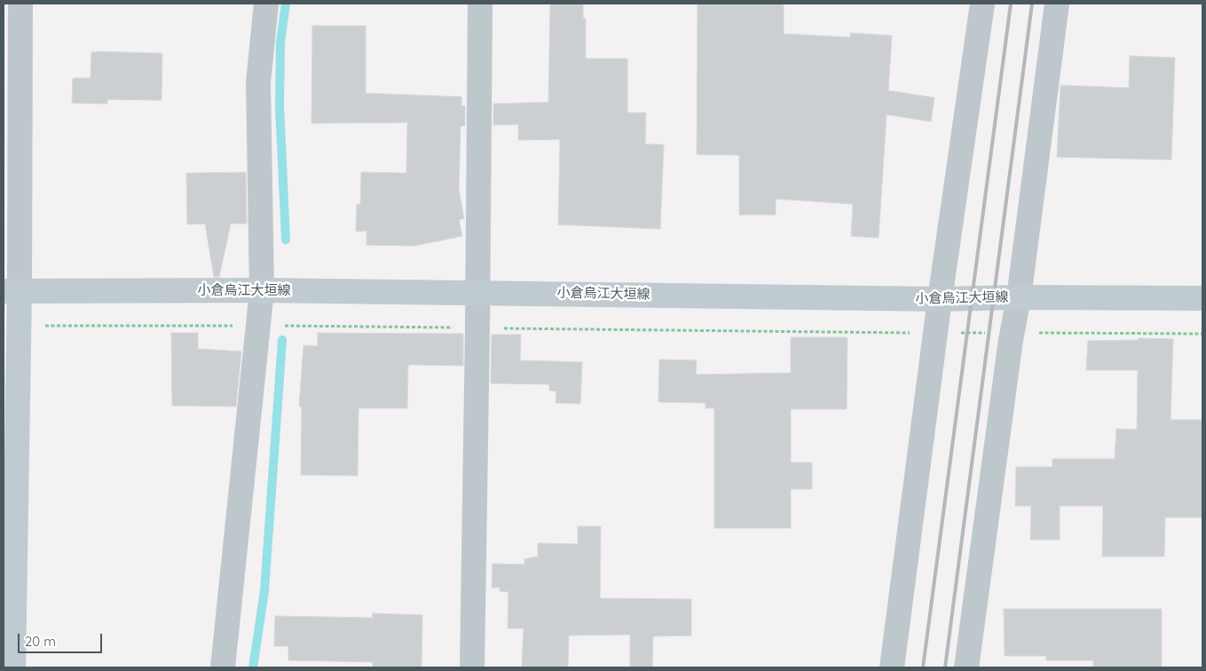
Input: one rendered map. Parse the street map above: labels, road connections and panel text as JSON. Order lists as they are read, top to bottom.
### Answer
{
  "streets": {
    "main road": ["小倉烏江大垣線"]
  },
  "scale_bar": "20 m"
}
